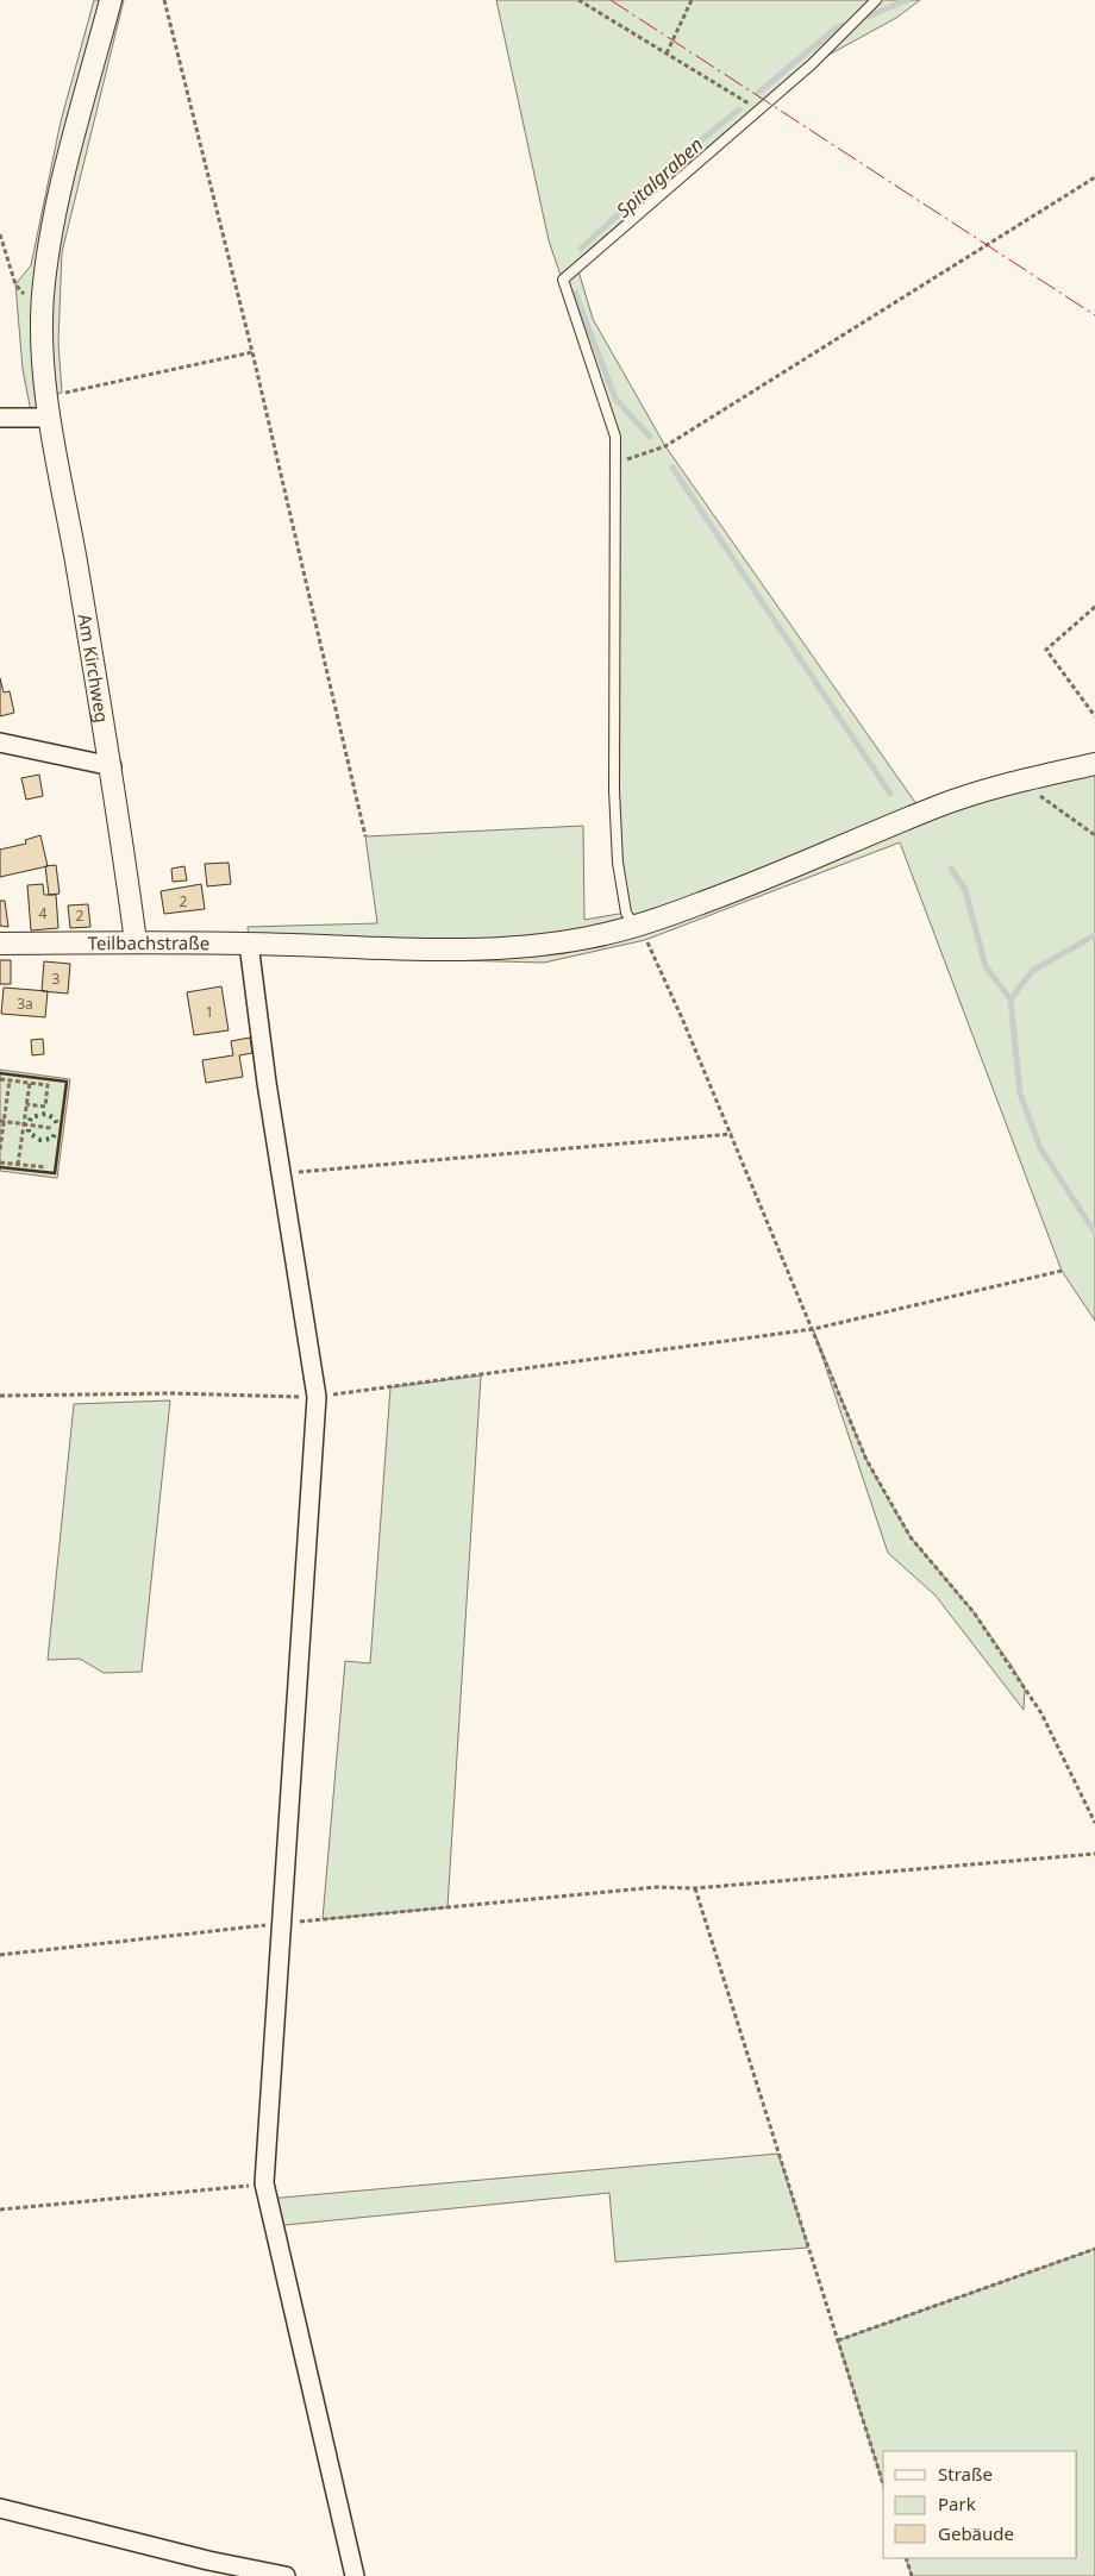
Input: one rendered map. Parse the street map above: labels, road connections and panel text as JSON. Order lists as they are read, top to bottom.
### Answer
{
  "streets": {
    "street": ["Am Kirchweg", "Teilbachstraße"]
  },
  "crossings": [
    ["Am Kirchweg", "Teilbachstraße"]
  ],
  "water": ["Spitalgraben"],
  "house_numbers": [
    "2",
    "4",
    "2",
    "3",
    "3a",
    "1"
  ],
  "legend": ["Straße", "Park", "Gebäude"]
}
